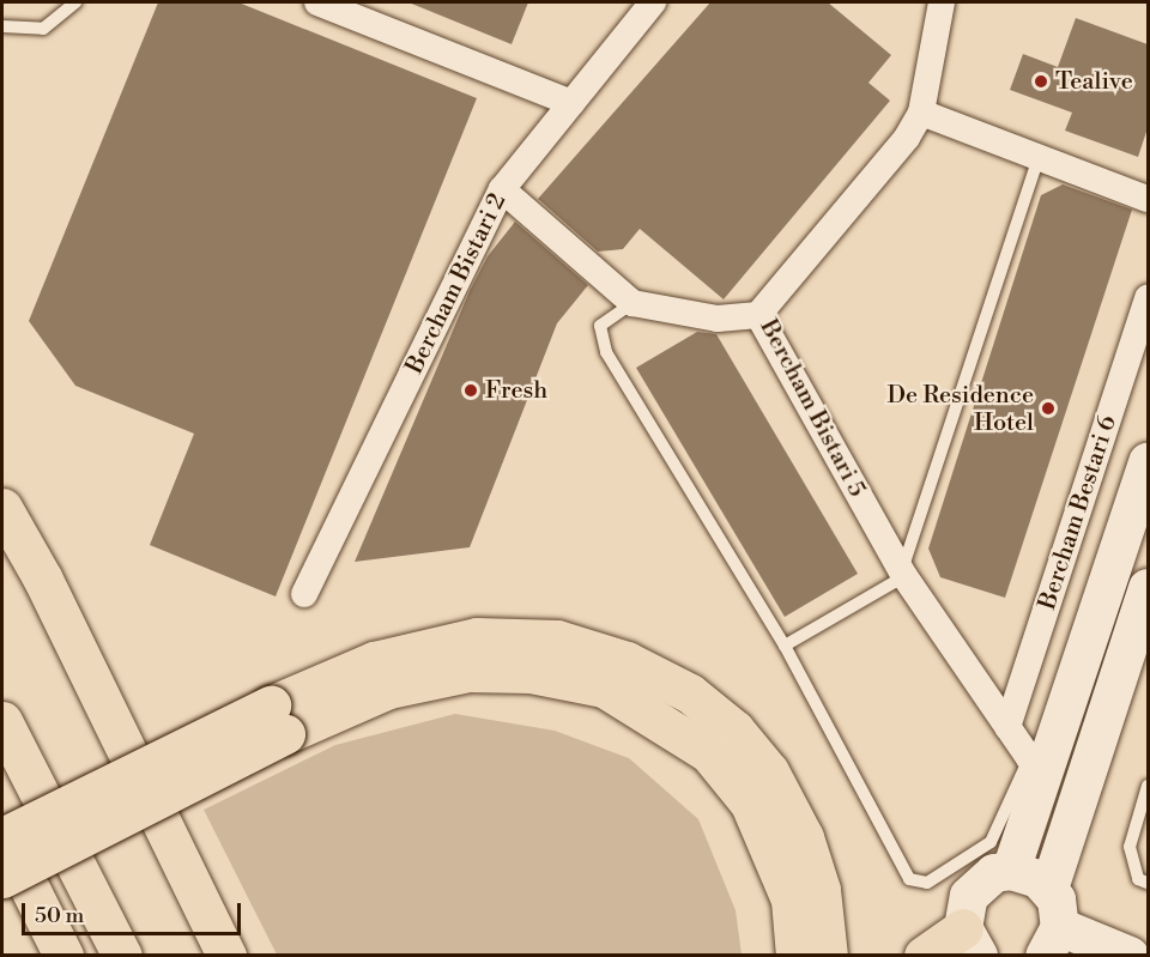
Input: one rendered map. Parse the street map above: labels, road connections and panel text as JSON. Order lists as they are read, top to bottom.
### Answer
{
  "streets": {
    "street": ["Bercham Bistari 2", "Bercham Bistari 5", "Bercham Bestari 6"]
  },
  "crossings": [
    ["Bercham Bistari 5", "Bercham Bestari 6"]
  ],
  "places": ["Tealive", "Fresh", "De Residence Hotel"],
  "scale_bar": "50 m"
}
